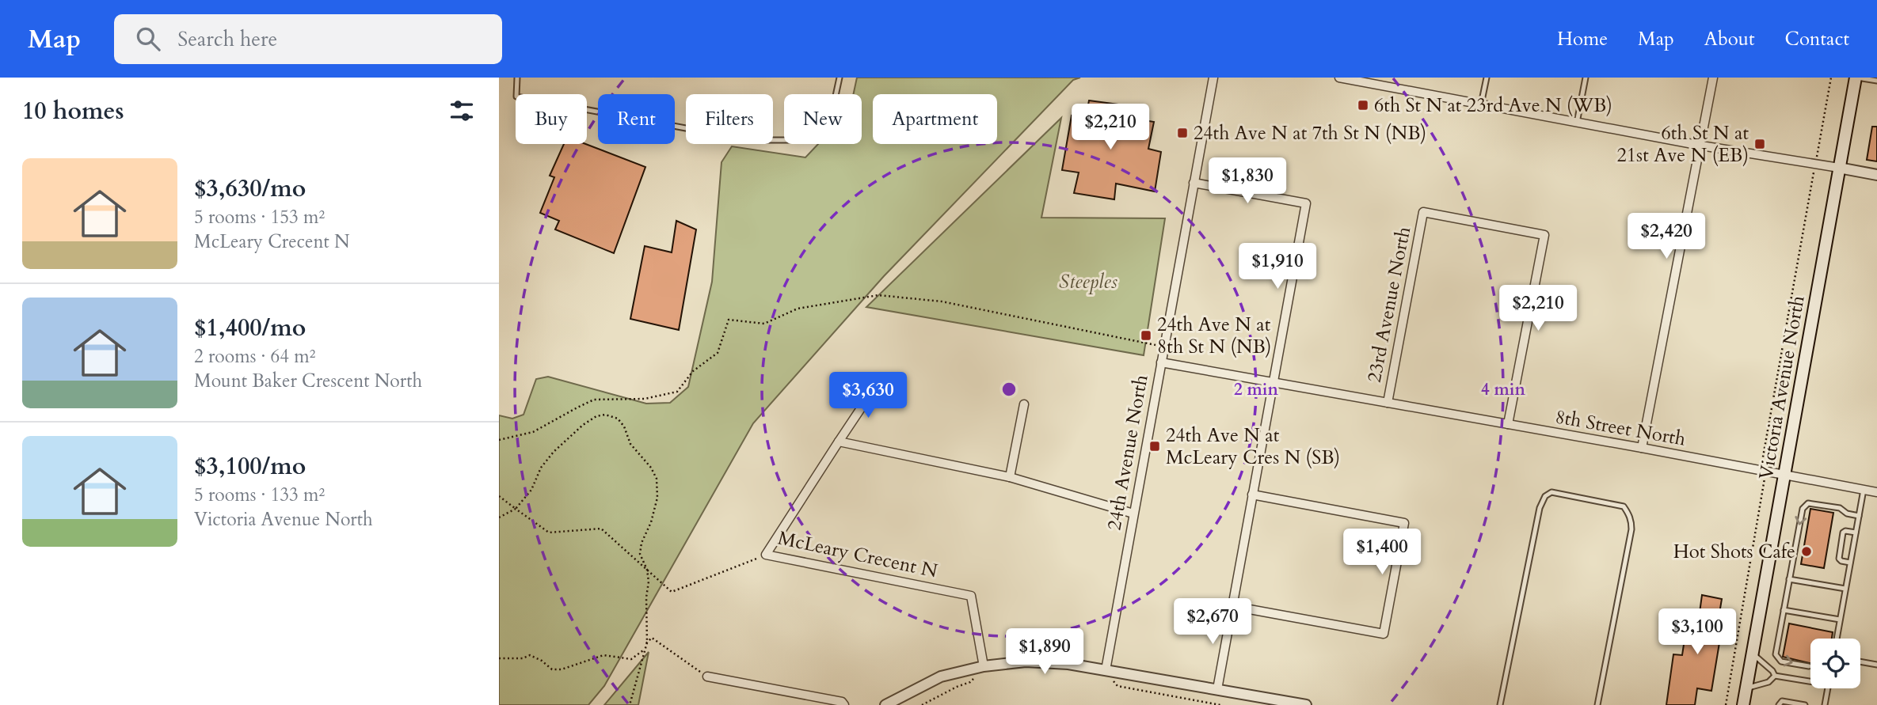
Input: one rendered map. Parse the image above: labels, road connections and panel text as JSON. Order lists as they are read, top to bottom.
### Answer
{
  "streets": {
    "main road": ["Victoria Avenue North"],
    "street": [
      "23rd Avenue North",
      "8th Street North",
      "24th Avenue North",
      "McLeary Crecent N"
    ]
  },
  "crossings": [
    ["23rd Avenue North", "8th Street North"],
    ["Victoria Avenue North", "8th Street North"],
    ["8th Street North", "24th Avenue North"]
  ],
  "parks": ["Steeples"],
  "places": {
    "transit": [
      "6th St N at 23rd Ave N (WB)",
      "24th Ave N at 7th St N (NB)",
      "6th St N at 21st Ave N (EB)",
      "24th Ave N at 8th St N (NB)",
      "24th Ave N at McLeary Cres N (SB)"
    ],
    "other": ["Hot Shots Cafe"]
  },
  "page": {
    "header": "Map",
    "search": "Search here",
    "nav": [
      "Home",
      "Map",
      "About",
      "Contact"
    ],
    "heading": "10 homes",
    "chip": [
      "Buy",
      "Rent",
      "Filters",
      "New",
      "Apartment"
    ],
    "price": [
      "$2,210",
      "$1,830",
      "$2,420",
      "$1,910",
      "$2,210",
      "$3,630",
      "$1,400",
      "$2,670",
      "$3,100",
      "$1,890"
    ],
    "list": [
      {
        "name": "$3,630/mo",
        "note": "5 rooms · 153 m² · McLeary Crecent N"
      },
      {
        "name": "$1,400/mo",
        "note": "2 rooms · 64 m² · Mount Baker Crescent North"
      },
      {
        "name": "$3,100/mo",
        "note": "5 rooms · 133 m² · Victoria Avenue North"
      }
    ]
  },
  "rings": ["2 min", "4 min"]
}
